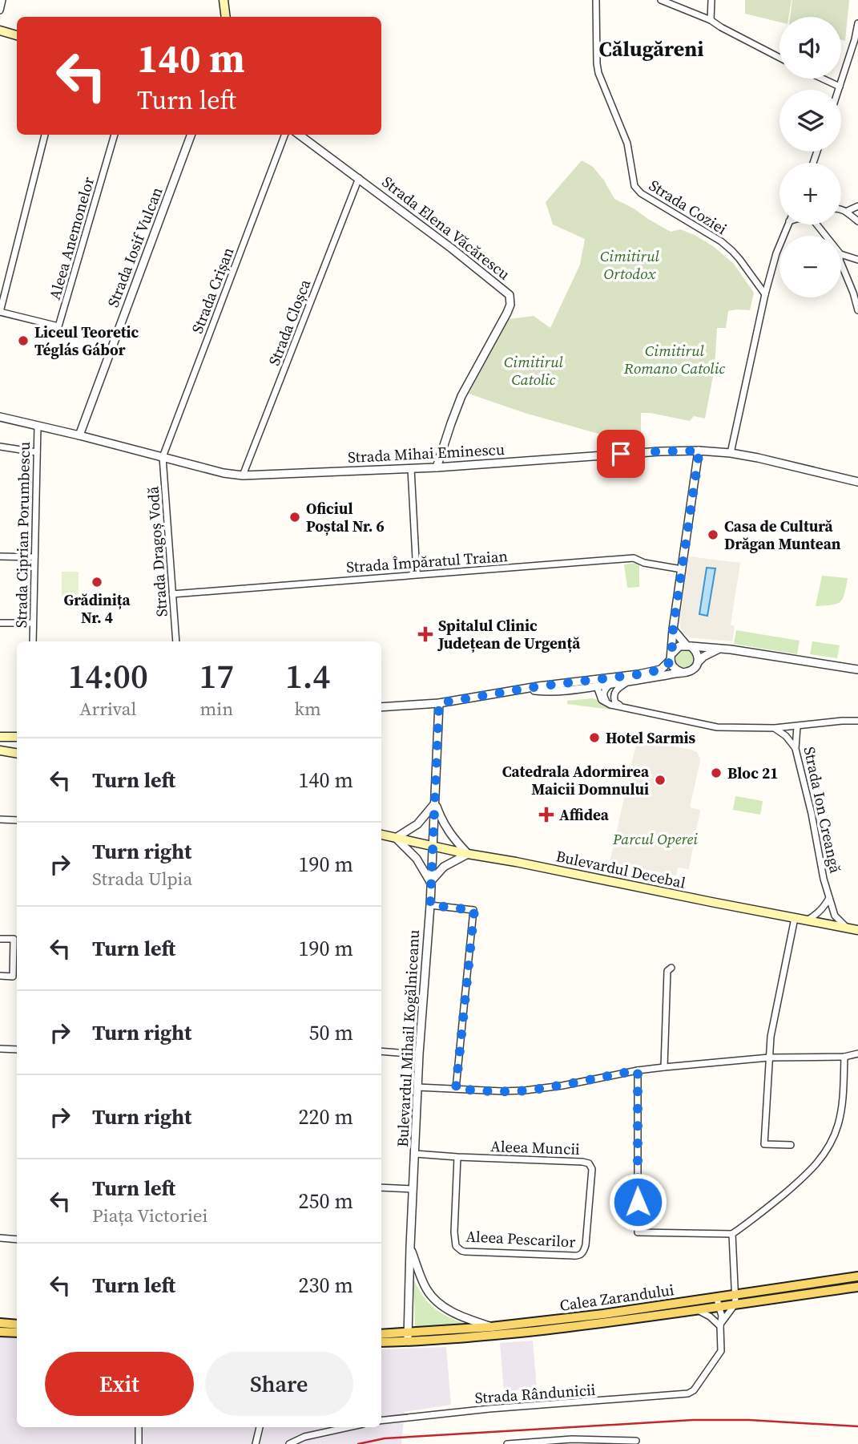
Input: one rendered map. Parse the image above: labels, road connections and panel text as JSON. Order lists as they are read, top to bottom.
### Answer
{
  "streets": {
    "main road": ["Bulevardul Decebal", "Calea Zarandului"],
    "street": [
      "Strada Coziei",
      "Strada Elena Văcărescu",
      "Aleea Anemonelor",
      "Strada Iosif Vulcan",
      "Strada Crișan",
      "Strada Cloșca",
      "Strada Mihai Eminescu",
      "Strada Ciprian Porumbescu",
      "Strada Dragoș Vodă",
      "Strada Împăratul Traian",
      "Strada Ion Creangă",
      "Bulevardul Mihail Kogălniceanu",
      "Aleea Muncii",
      "Aleea Pescarilor",
      "Strada Rândunicii"
    ]
  },
  "crossings": [
    ["Strada Elena Văcărescu", "Strada Cloșca"],
    ["Strada Elena Văcărescu", "Strada Mihai Eminescu"],
    ["Strada Iosif Vulcan", "Strada Mihai Eminescu"],
    ["Strada Crișan", "Strada Mihai Eminescu"],
    ["Strada Crișan", "Strada Dragoș Vodă"],
    ["Strada Cloșca", "Strada Mihai Eminescu"],
    ["Strada Mihai Eminescu", "Strada Ciprian Porumbescu"],
    ["Strada Mihai Eminescu", "Strada Dragoș Vodă"],
    ["Strada Dragoș Vodă", "Strada Împăratul Traian"],
    ["Strada Ion Creangă", "Bulevardul Decebal"],
    ["Bulevardul Decebal", "Bulevardul Mihail Kogălniceanu"],
    ["Bulevardul Mihail Kogălniceanu", "Aleea Muncii"],
    ["Bulevardul Mihail Kogălniceanu", "Calea Zarandului"],
    ["Aleea Muncii", "Aleea Pescarilor"]
  ],
  "districts": ["Călugăreni"],
  "parks": [
    "Cimitirul Ortodox",
    "Cimitirul Romano Catolic",
    "Cimitirul Catolic",
    "Parcul Operei"
  ],
  "places": {
    "other": [
      "Liceul Teoretic Téglás Gábor",
      "Oficiul Poștal Nr. 6",
      "Casa de Cultură Drăgan Muntean",
      "Grădinița Nr. 4",
      "Hotel Sarmis",
      "Bloc 21",
      "Catedrala Adormirea Maicii Domnului"
    ],
    "health": ["Spitalul Clinic Județean de Urgență", "Affidea"]
  },
  "page": {
    "map_buttons": ["+", "−"],
    "turn": ["140 m", "Turn left"],
    "eta": [
      "14:00",
      "Arrival",
      "17",
      "min",
      "1.4",
      "km"
    ],
    "list": [
      {
        "name": "Turn left",
        "value": "140 m"
      },
      {
        "name": "Turn right",
        "note": "Strada Ulpia",
        "value": "190 m"
      },
      {
        "name": "Turn left",
        "value": "190 m"
      },
      {
        "name": "Turn right",
        "value": "50 m"
      },
      {
        "name": "Turn right",
        "value": "220 m"
      },
      {
        "name": "Turn left",
        "note": "Piața Victoriei",
        "value": "250 m"
      },
      {
        "name": "Turn left",
        "value": "230 m"
      }
    ],
    "buttons": ["Exit", "Share"]
  }
}
